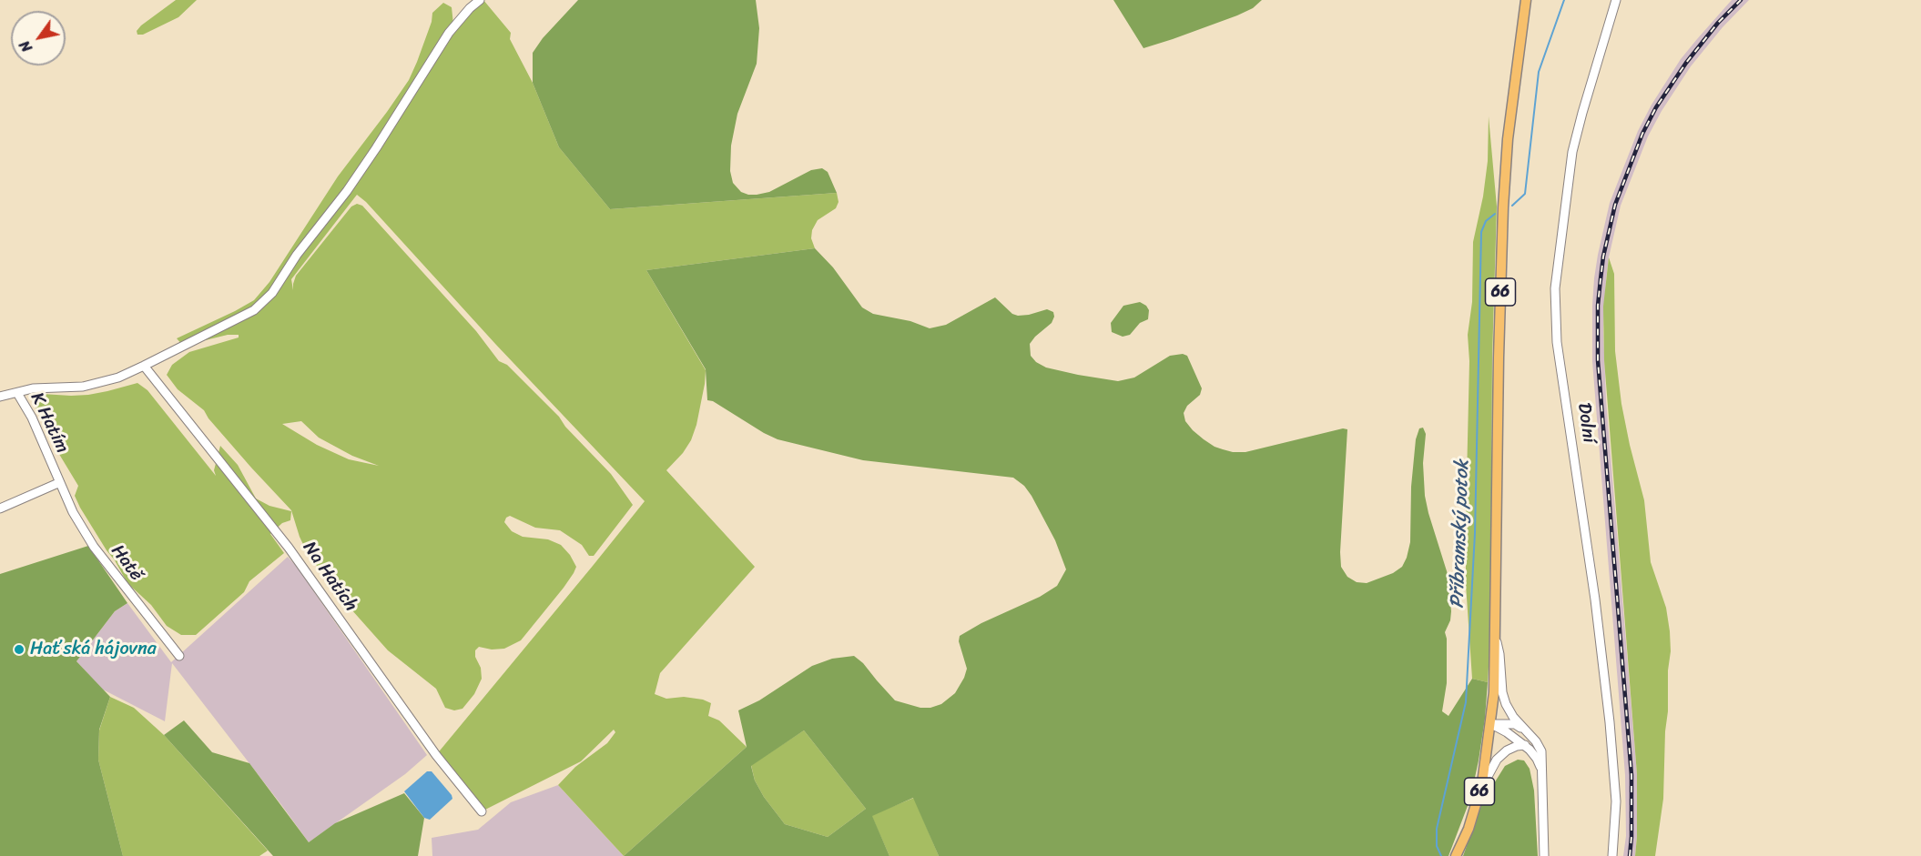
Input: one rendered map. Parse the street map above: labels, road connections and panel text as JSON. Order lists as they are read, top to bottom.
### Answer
{
  "streets": {
    "main road": ["66"],
    "street": [
      "K Hatím",
      "Dolní",
      "Hatě",
      "Na Hatích"
    ]
  },
  "crossings": [
    ["K Hatím", "Hatě"]
  ],
  "water": ["Příbramský potok"],
  "places": ["Haťská hájovna"],
  "north": "bottom left"
}
